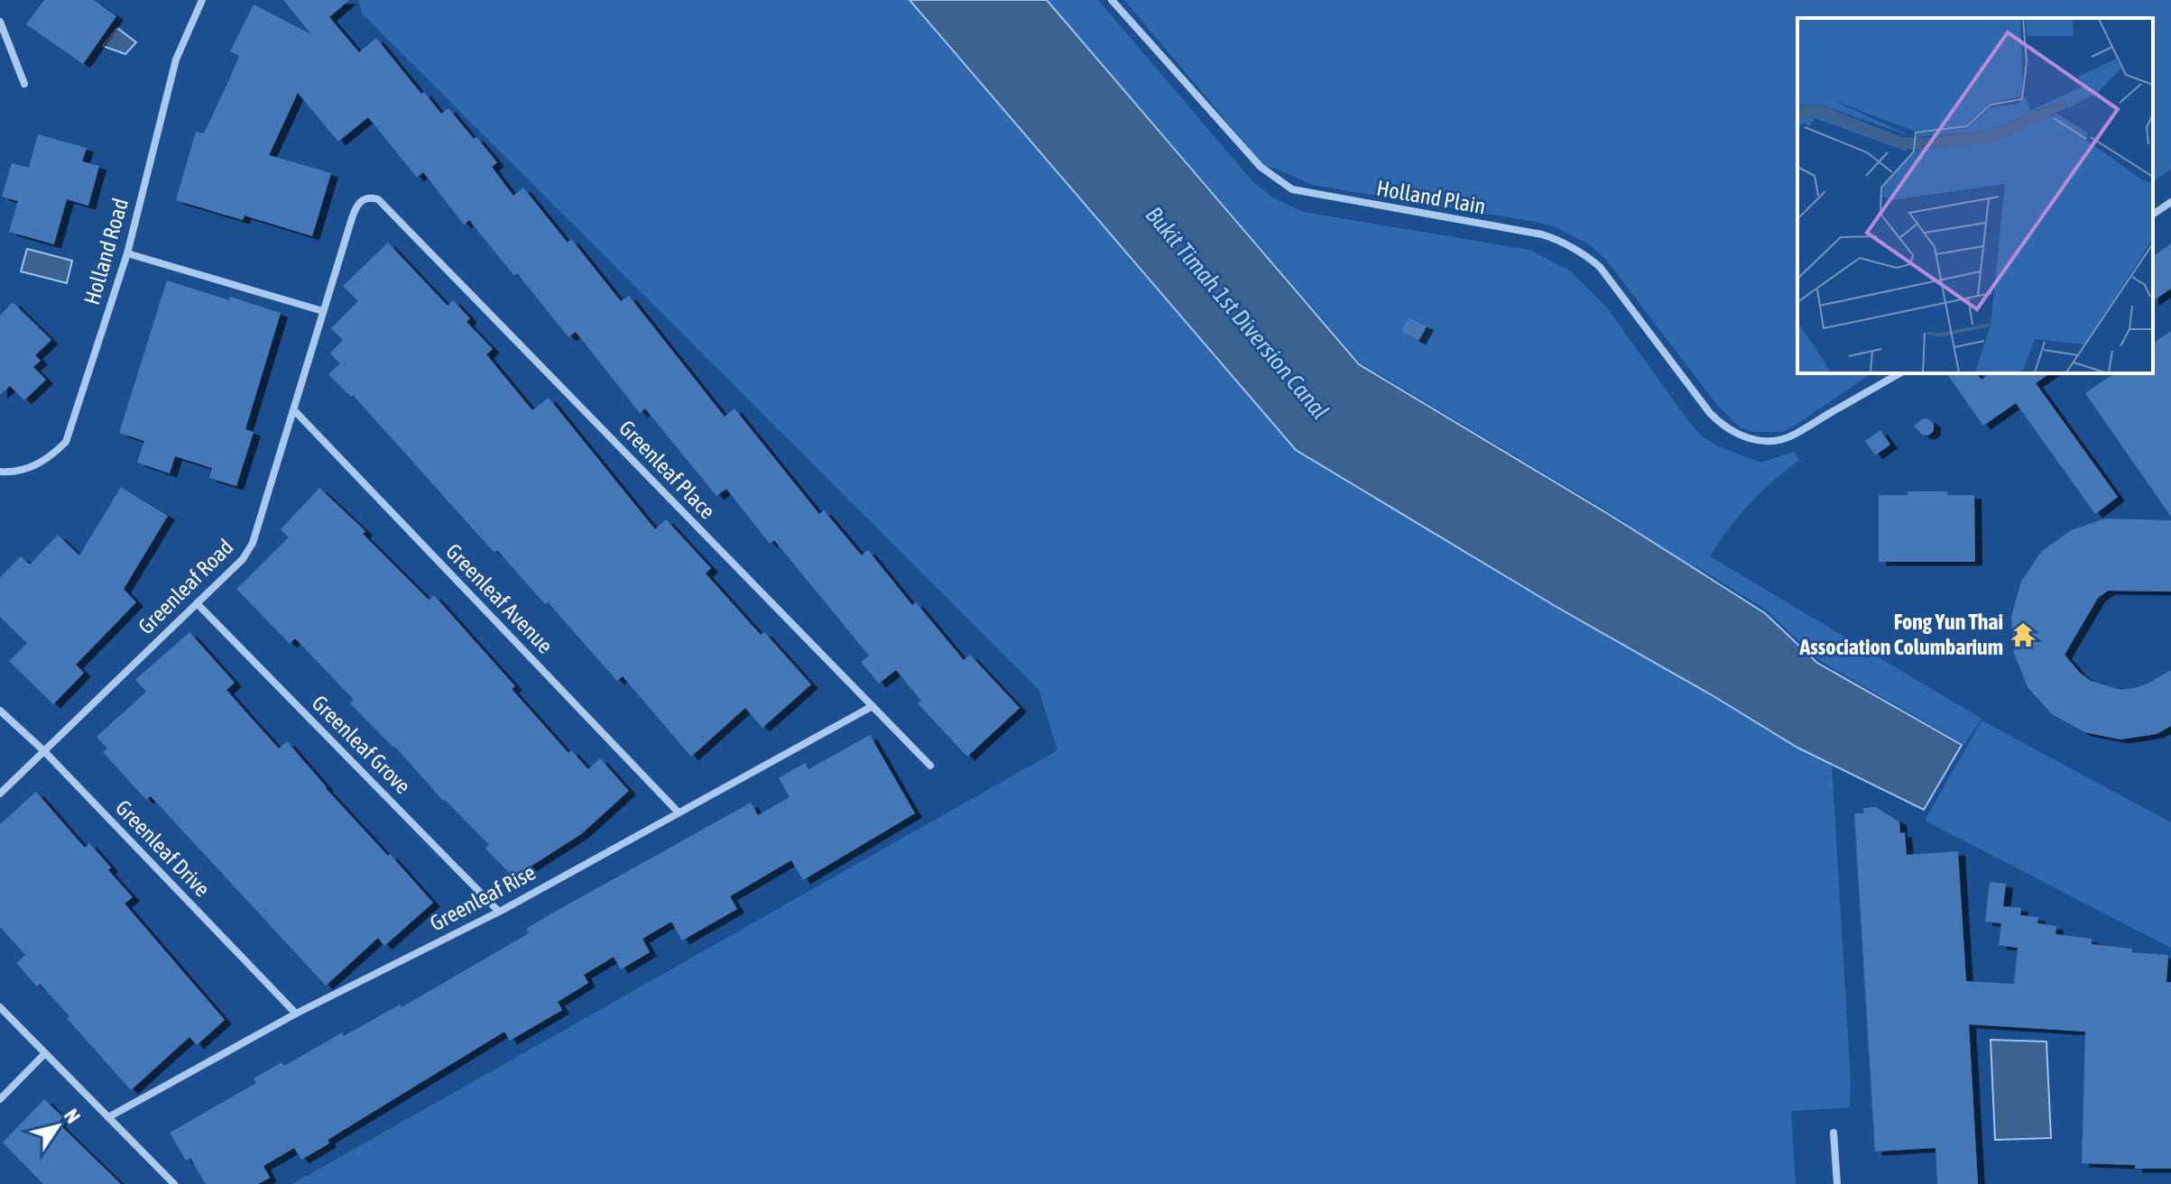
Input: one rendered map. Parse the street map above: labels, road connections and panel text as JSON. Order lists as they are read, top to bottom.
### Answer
{
  "streets": {
    "street": [
      "Holland Plain",
      "Holland Road",
      "Greenleaf Place",
      "Greenleaf Road",
      "Greenleaf Avenue",
      "Greenleaf Grove",
      "Greenleaf Drive",
      "Greenleaf Rise"
    ]
  },
  "crossings": [
    ["Greenleaf Place", "Greenleaf Road"],
    ["Greenleaf Place", "Greenleaf Rise"],
    ["Greenleaf Road", "Greenleaf Avenue"],
    ["Greenleaf Road", "Greenleaf Grove"],
    ["Greenleaf Road", "Greenleaf Drive"],
    ["Greenleaf Avenue", "Greenleaf Rise"],
    ["Greenleaf Grove", "Greenleaf Rise"],
    ["Greenleaf Drive", "Greenleaf Rise"]
  ],
  "water": ["Bukit Timah 1st Diversion Canal"],
  "places": {
    "temple": ["Fong Yun Thai Association Columbarium"]
  },
  "north": "top right"
}
